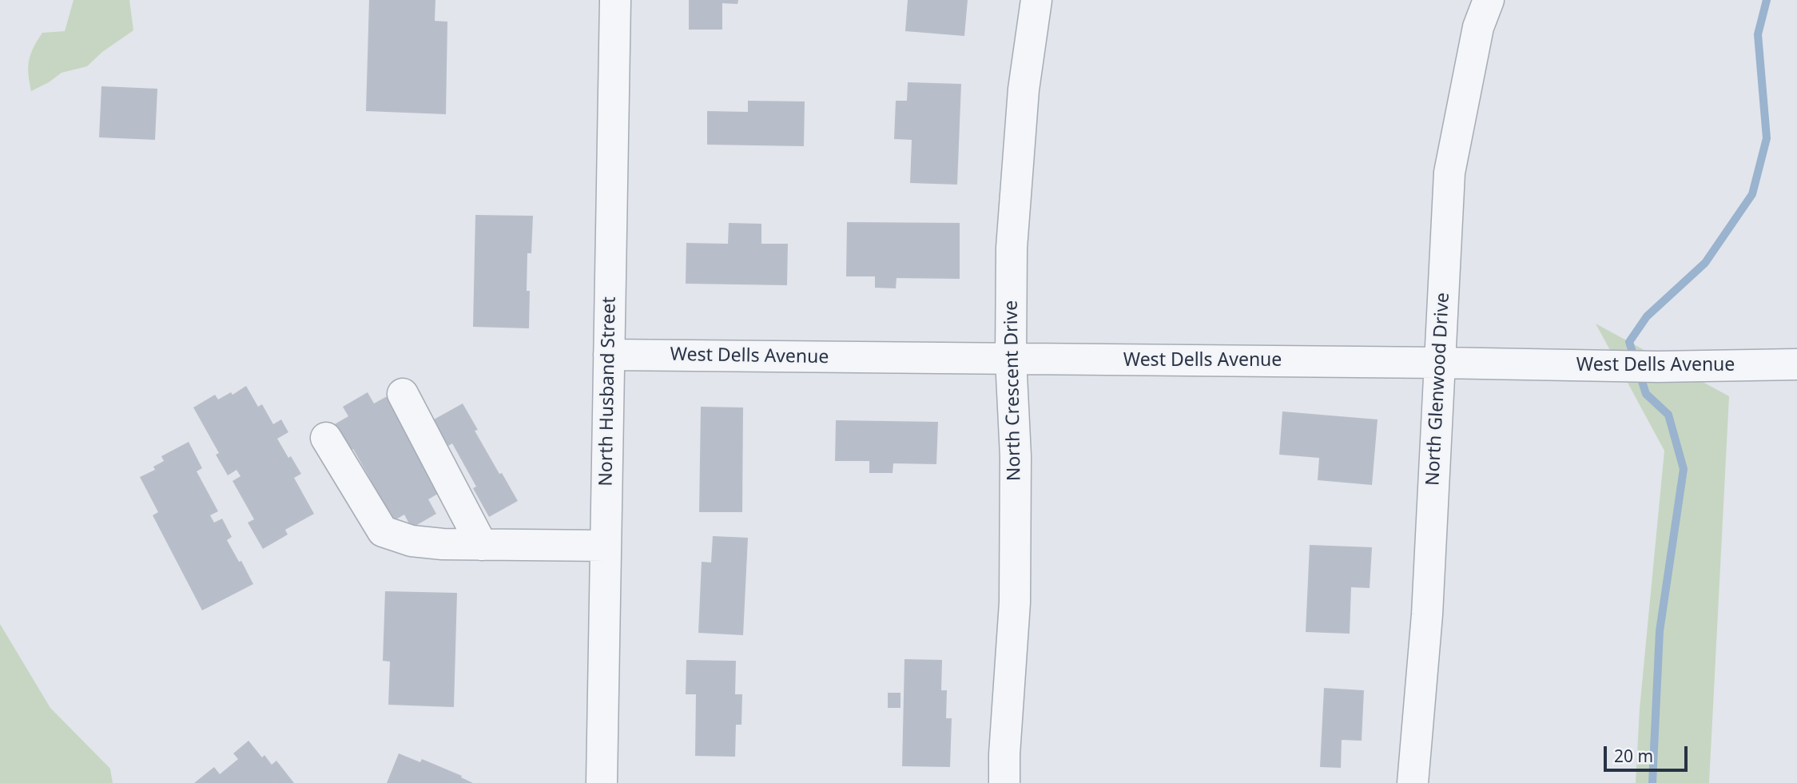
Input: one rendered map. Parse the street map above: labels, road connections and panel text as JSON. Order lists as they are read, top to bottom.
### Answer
{
  "streets": {
    "street": [
      "West Dells Avenue",
      "North Glenwood Drive",
      "North Crescent Drive",
      "North Husband Street"
    ]
  },
  "crossings": [
    ["West Dells Avenue", "North Glenwood Drive"],
    ["West Dells Avenue", "North Crescent Drive"],
    ["West Dells Avenue", "North Husband Street"]
  ],
  "scale_bar": "20 m"
}
